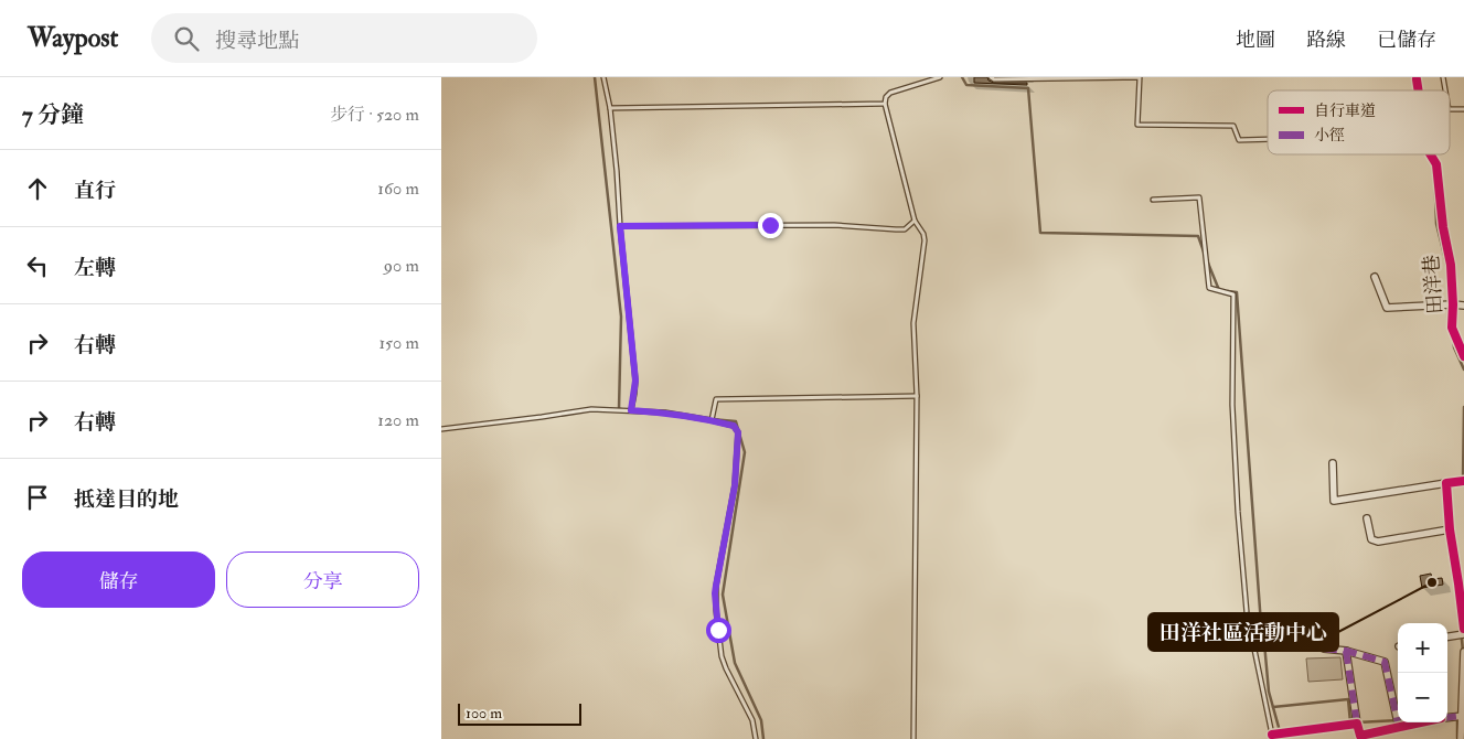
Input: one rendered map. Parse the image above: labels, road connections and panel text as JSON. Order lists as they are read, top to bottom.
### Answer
{
  "streets": {
    "street": ["田洋巷"]
  },
  "places": ["田洋社區活動中心"],
  "legend": ["自行車道", "小徑"],
  "scale_bar": "100 m",
  "page": {
    "header": "Waypost",
    "search": "搜尋地點",
    "nav": ["地圖", "路線", "已儲存"],
    "heading": ["7 分鐘", "步行 · 520 m"],
    "list": [
      ["直行", "160 m"],
      ["左轉", "90 m"],
      ["右轉", "150 m"],
      ["右轉", "120 m"],
      "抵達目的地"
    ],
    "buttons": ["儲存", "分享"],
    "map_buttons": ["+", "−"],
    "scale": "100 m"
  }
}
